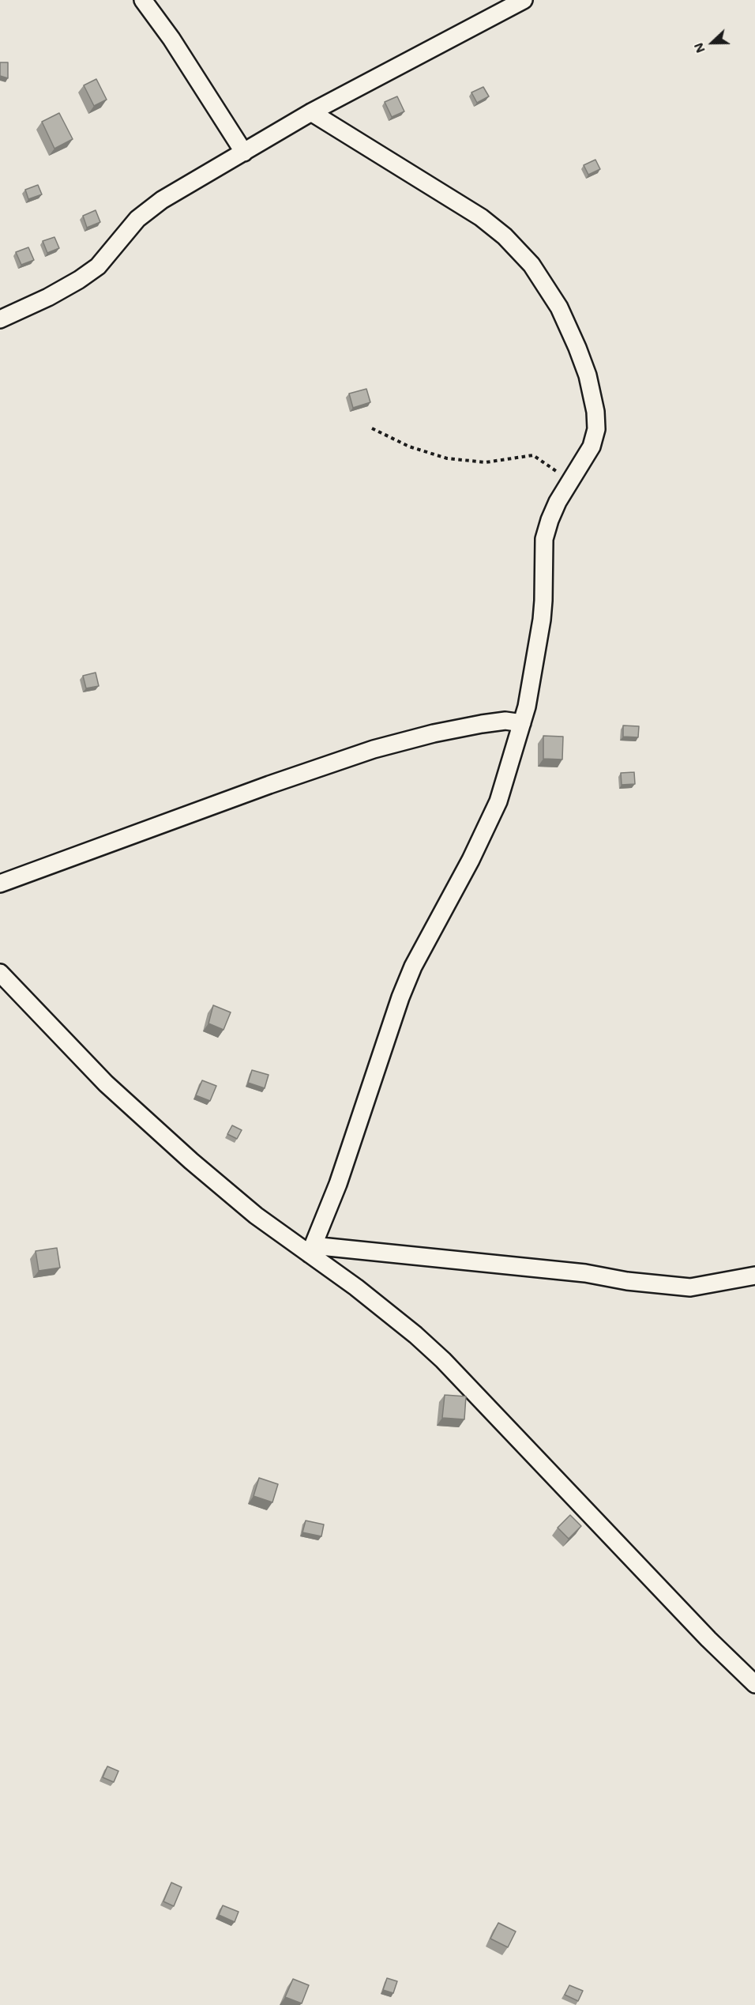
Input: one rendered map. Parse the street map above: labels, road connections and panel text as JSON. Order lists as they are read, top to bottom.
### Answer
{
  "north": "left"
}
